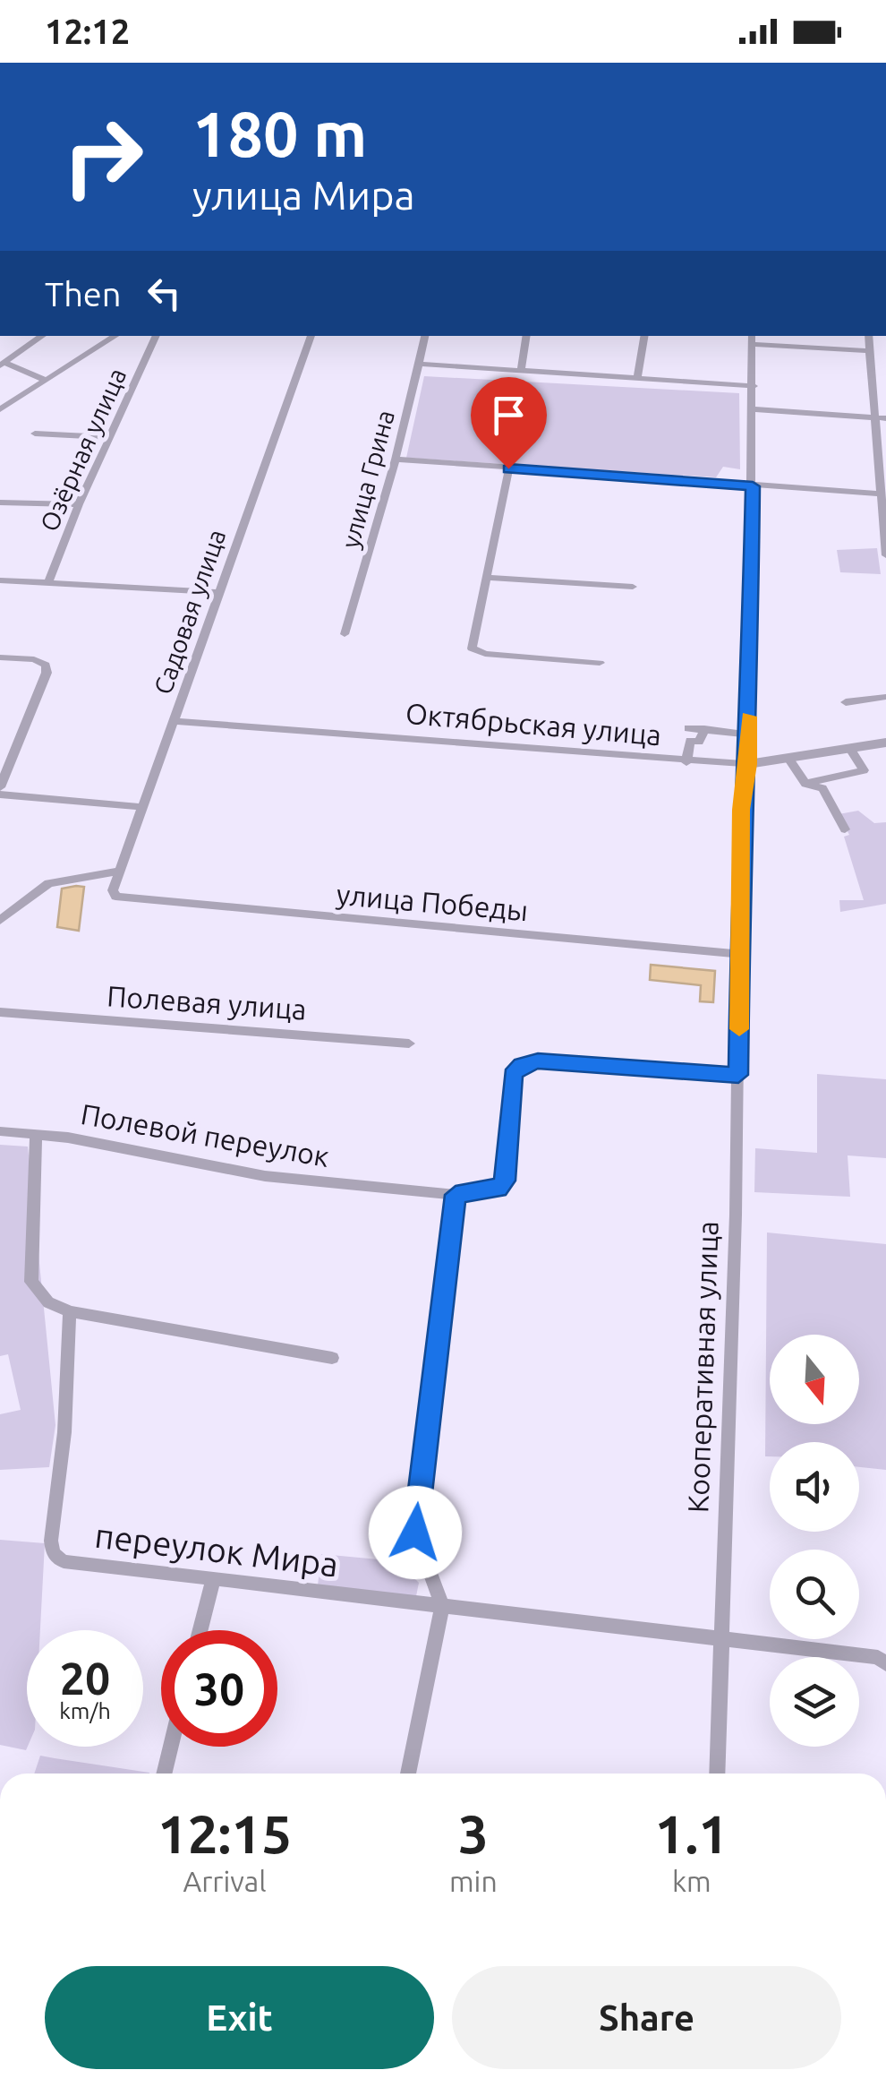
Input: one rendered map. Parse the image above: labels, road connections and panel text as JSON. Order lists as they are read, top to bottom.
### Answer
{
  "streets": {
    "street": [
      "Озёрная улица",
      "улица Грина",
      "Садовая улица",
      "Октябрьская улица",
      "улица Победы",
      "Полевая улица",
      "Полевой переулок",
      "Кооперативная улица",
      "переулок Мира"
    ]
  },
  "crossings": [
    ["Садовая улица", "Октябрьская улица"],
    ["Садовая улица", "улица Победы"],
    ["Октябрьская улица", "Кооперативная улица"],
    ["улица Победы", "Кооперативная улица"],
    ["Полевой переулок", "Кооперативная улица"],
    ["Кооперативная улица", "переулок Мира"]
  ],
  "north": "bottom",
  "page": {
    "status": "12:12",
    "turn": ["180 m", "улица Мира"],
    "then": "Then",
    "speed": "20 km/h",
    "limit": "30",
    "eta": [
      "12:15",
      "Arrival",
      "3",
      "min",
      "1.1",
      "km"
    ],
    "buttons": ["Exit", "Share"]
  }
}
